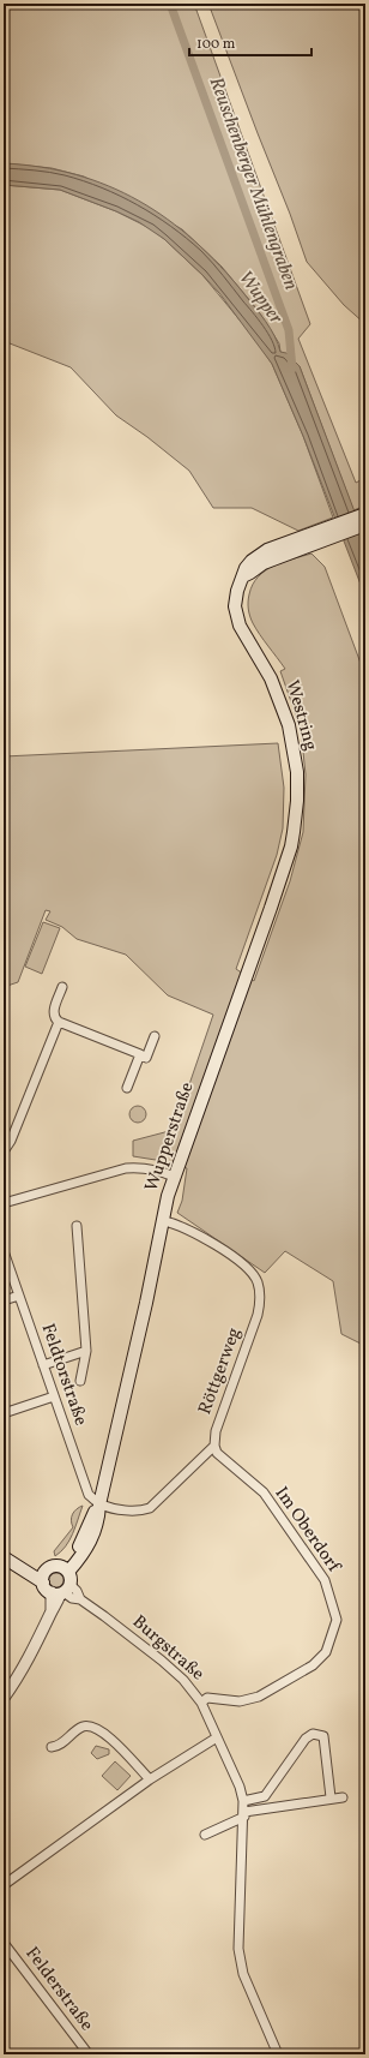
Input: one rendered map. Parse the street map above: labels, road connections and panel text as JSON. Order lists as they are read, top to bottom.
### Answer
{
  "streets": {
    "main road": ["Westring", "Wupperstraße"],
    "street": [
      "Röttgerweg",
      "Feldtorstraße",
      "Im Oberdorf",
      "Burgstraße",
      "Felderstraße"
    ]
  },
  "crossings": [
    ["Westring", "Wupperstraße"],
    ["Wupperstraße", "Röttgerweg"],
    ["Wupperstraße", "Feldtorstraße"],
    ["Röttgerweg", "Im Oberdorf"],
    ["Im Oberdorf", "Burgstraße"]
  ],
  "water": ["Reuschenberger Mühlengraben", "Wupper"],
  "scale_bar": "100 m"
}
